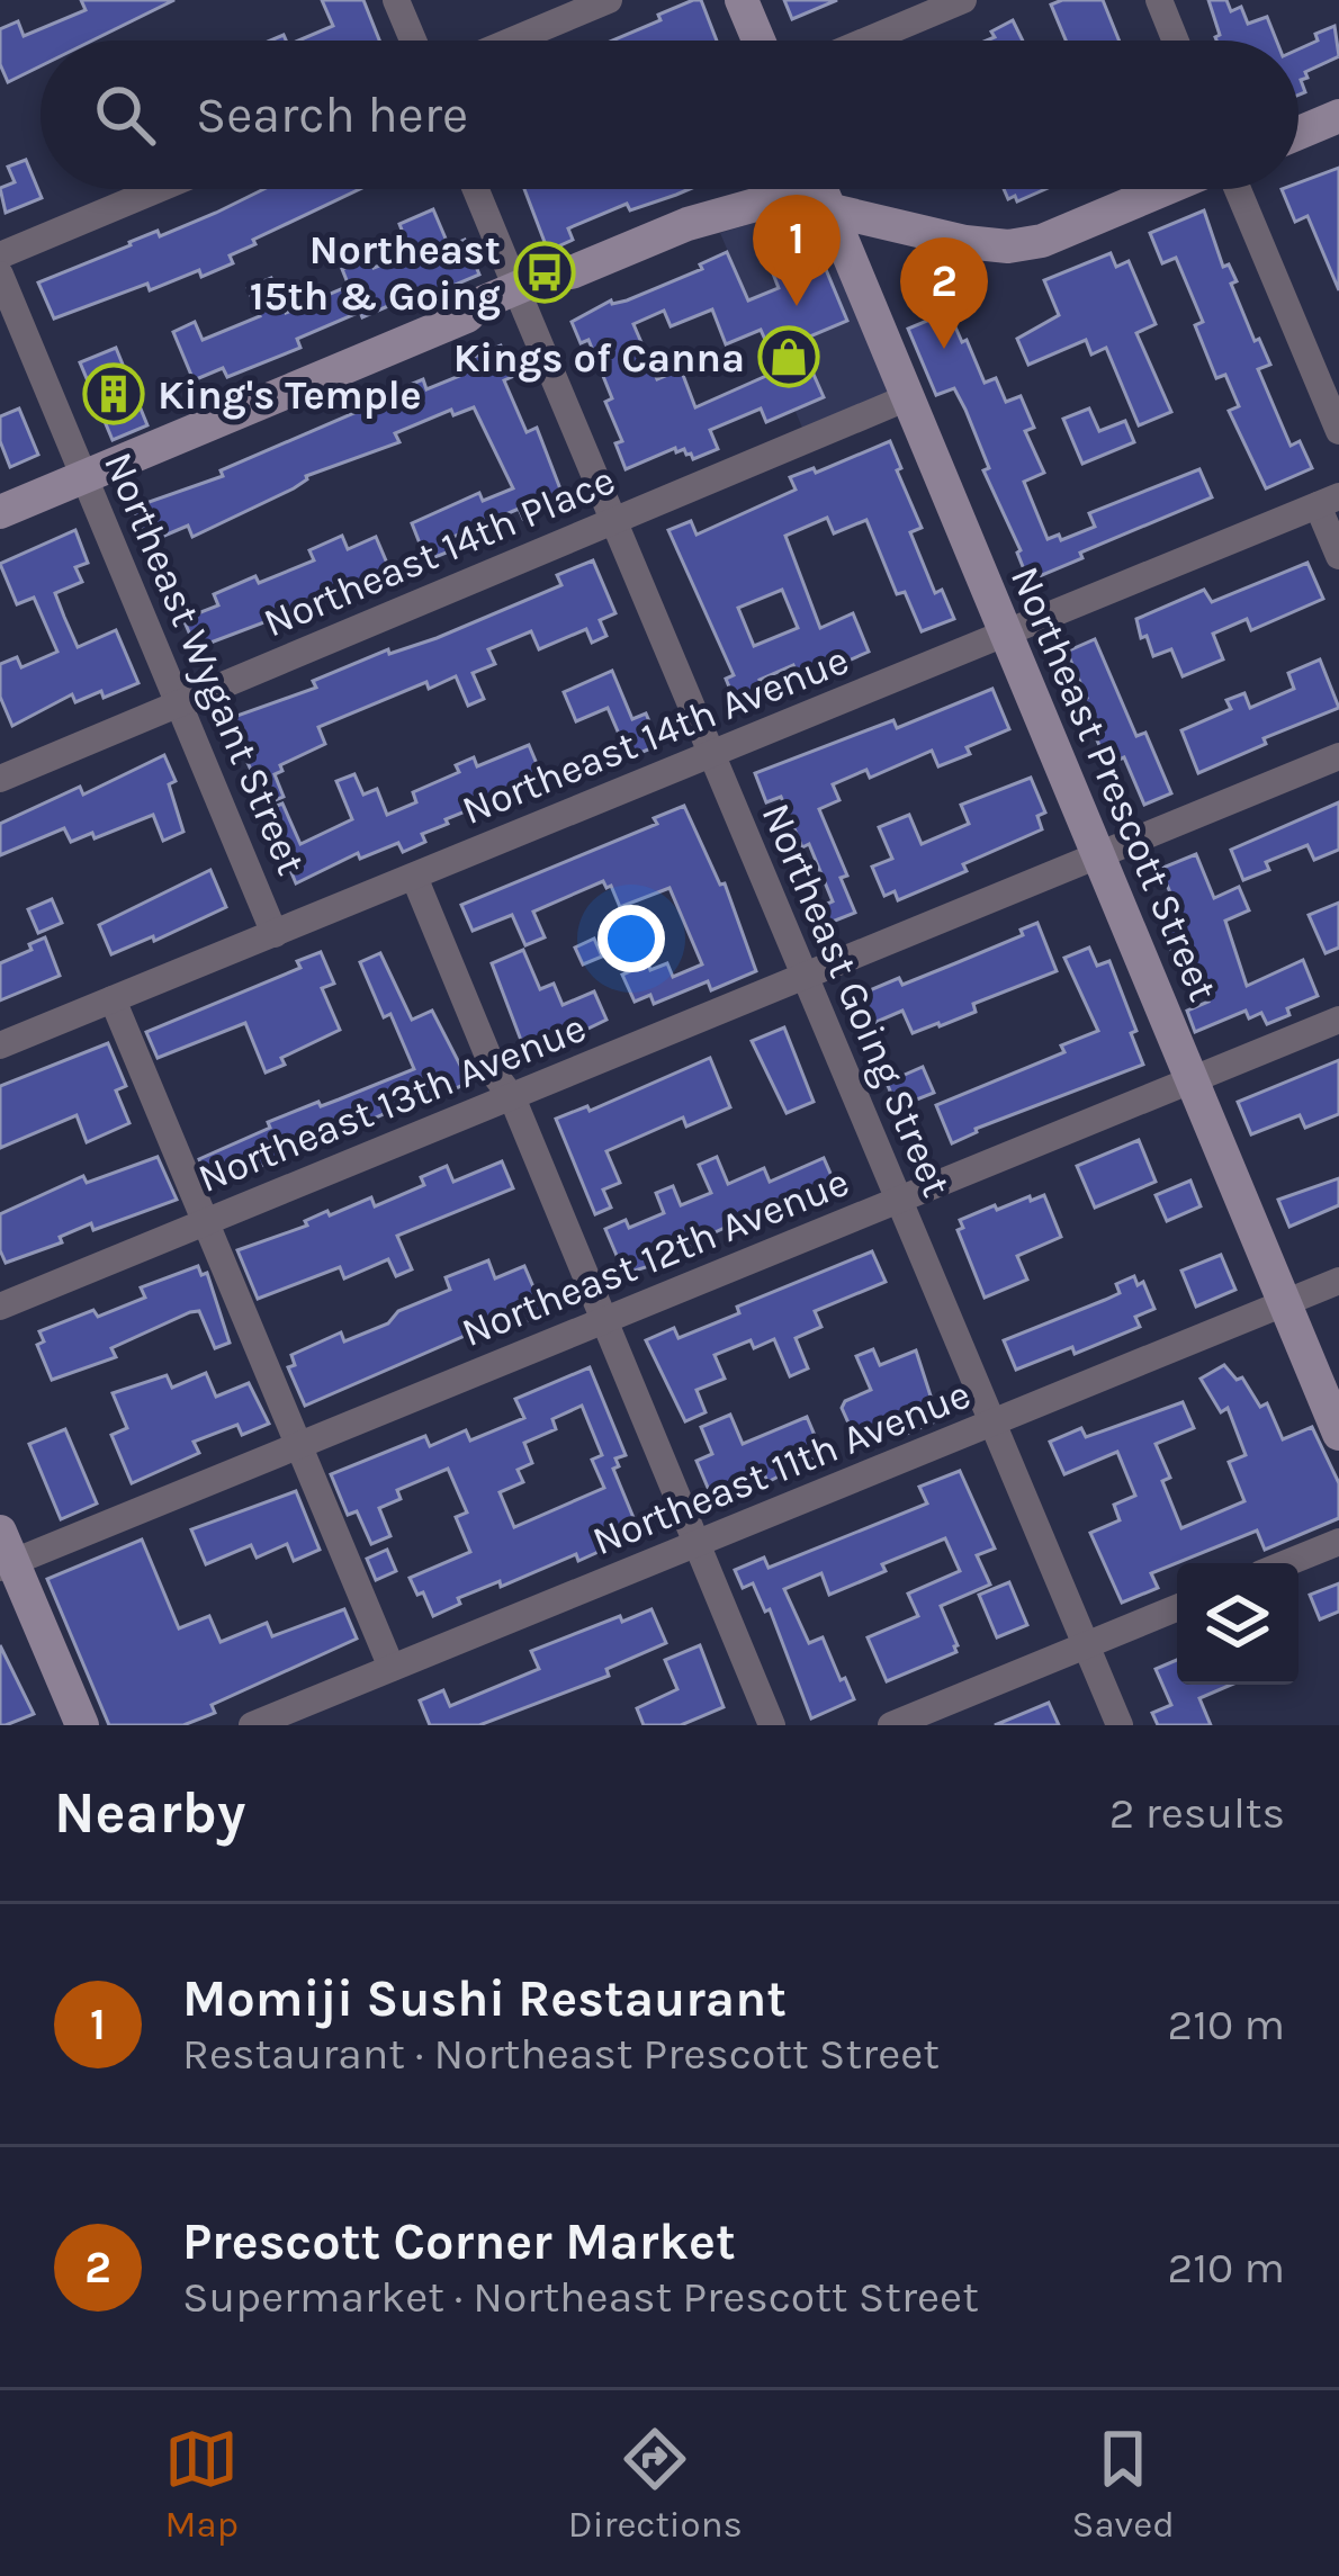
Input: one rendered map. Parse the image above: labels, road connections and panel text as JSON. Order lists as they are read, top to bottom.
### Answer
{
  "streets": {
    "street": [
      "Northeast 14th Place",
      "Northeast Wygant Street",
      "Northeast 14th Avenue",
      "Northeast Prescott Street",
      "Northeast Going Street",
      "Northeast 13th Avenue",
      "Northeast 12th Avenue",
      "Northeast 11th Avenue"
    ]
  },
  "crossings": [
    ["Northeast 14th Place", "Northeast Wygant Street"],
    ["Northeast 14th Place", "Northeast Prescott Street"],
    ["Northeast 14th Place", "Northeast Going Street"],
    ["Northeast Wygant Street", "Northeast 14th Avenue"],
    ["Northeast 14th Avenue", "Northeast Prescott Street"],
    ["Northeast 14th Avenue", "Northeast Going Street"],
    ["Northeast Prescott Street", "Northeast 13th Avenue"],
    ["Northeast Prescott Street", "Northeast 12th Avenue"],
    ["Northeast Prescott Street", "Northeast 11th Avenue"],
    ["Northeast Going Street", "Northeast 13th Avenue"],
    ["Northeast Going Street", "Northeast 12th Avenue"],
    ["Northeast Going Street", "Northeast 11th Avenue"]
  ],
  "places": {
    "bus stop": ["Northeast 15th & Going"],
    "shop": ["Kings of Canna"],
    "building": ["King's Temple"]
  },
  "page": {
    "search": "Search here",
    "pins": ["1", "2"],
    "heading": ["Nearby", "2 results"],
    "list": [
      {
        "mark": "1",
        "name": "Momiji Sushi Restaurant",
        "note": "Restaurant · Northeast Prescott Street",
        "value": "210 m"
      },
      {
        "mark": "2",
        "name": "Prescott Corner Market",
        "note": "Supermarket · Northeast Prescott Street",
        "value": "210 m"
      }
    ],
    "nav": ["Map", "Directions", "Saved"]
  }
}
